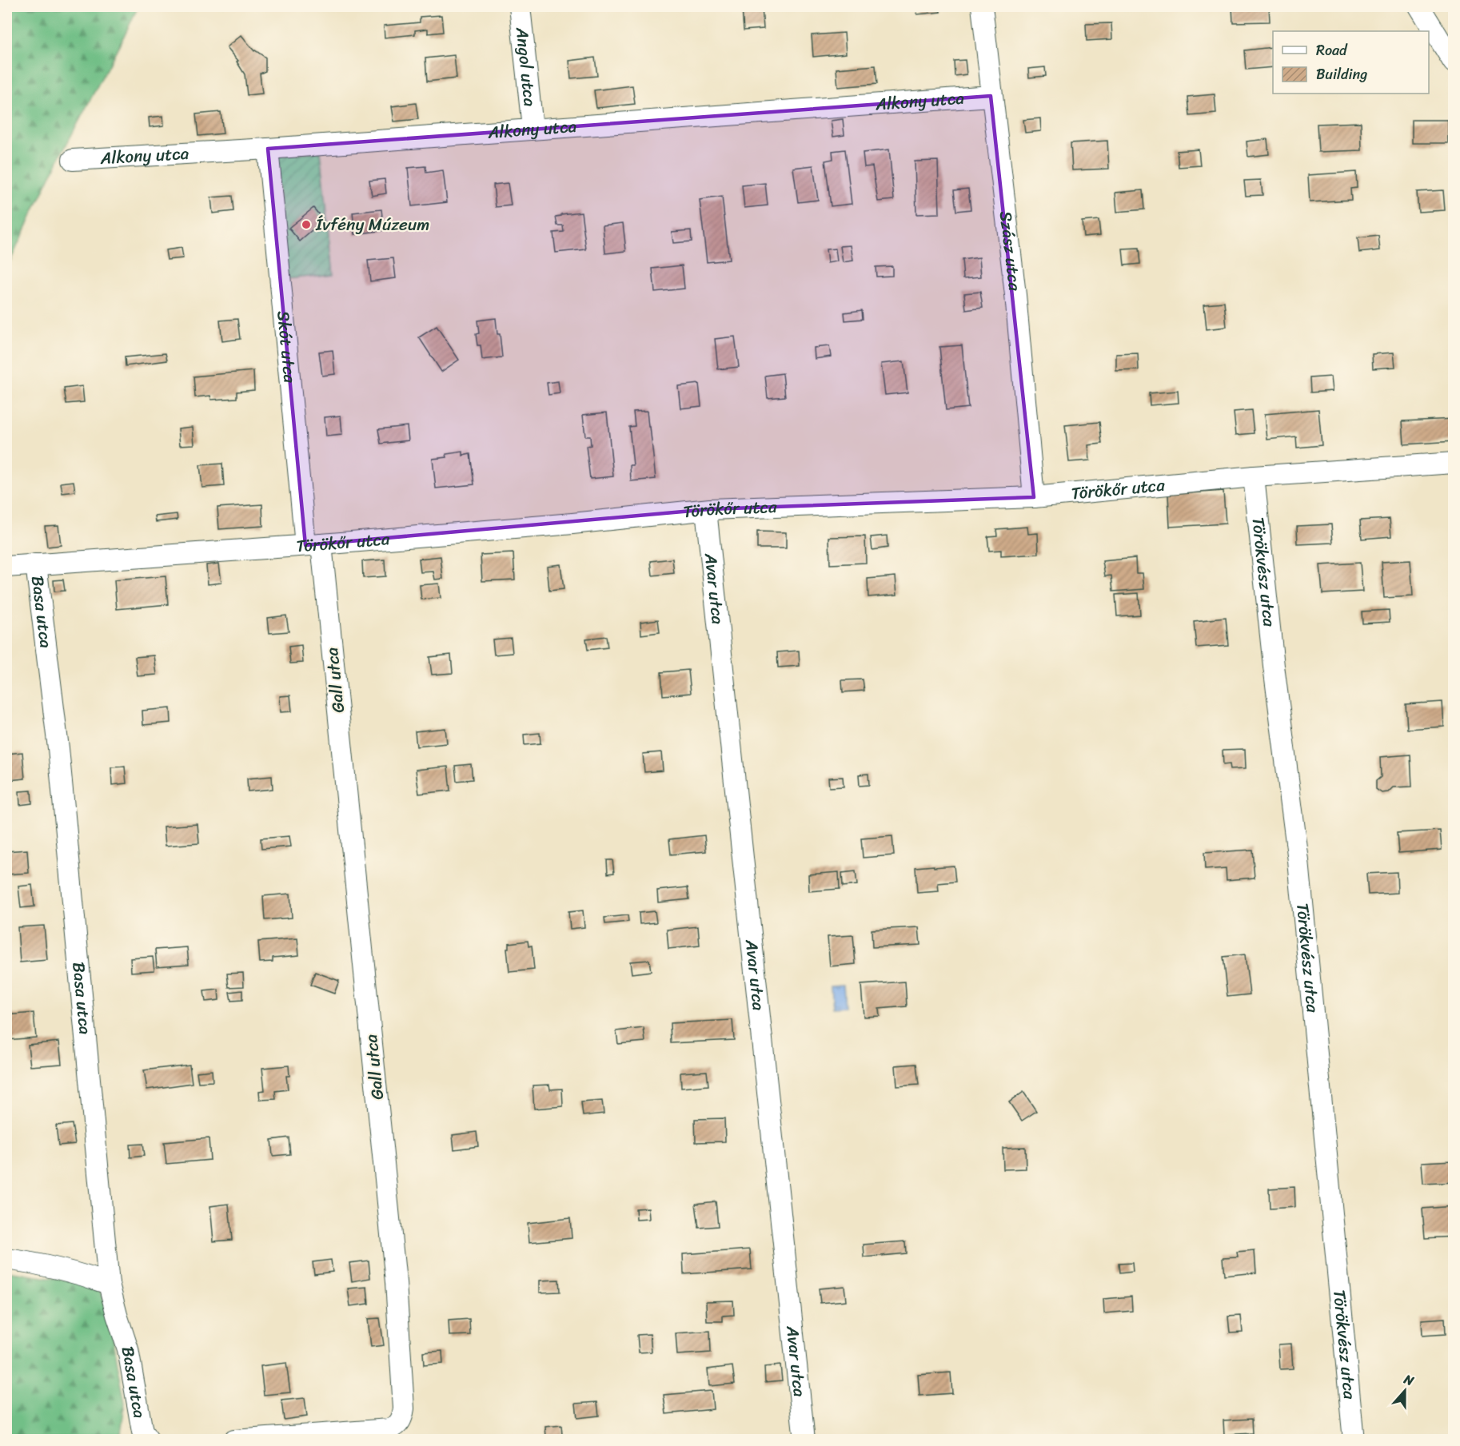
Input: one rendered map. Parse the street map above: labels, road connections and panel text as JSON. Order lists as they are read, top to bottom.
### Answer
{
  "streets": {
    "street": [
      "Angol utca",
      "Alkony utca",
      "Szász utca",
      "Skót utca",
      "Törökőr utca",
      "Törökvész utca",
      "Avar utca",
      "Basa utca",
      "Gall utca"
    ]
  },
  "crossings": [
    ["Angol utca", "Alkony utca"],
    ["Alkony utca", "Szász utca"],
    ["Alkony utca", "Skót utca"],
    ["Szász utca", "Törökőr utca"],
    ["Skót utca", "Törökőr utca"],
    ["Skót utca", "Gall utca"],
    ["Törökőr utca", "Törökvész utca"],
    ["Törökőr utca", "Avar utca"],
    ["Törökőr utca", "Basa utca"],
    ["Törökőr utca", "Gall utca"]
  ],
  "places": ["Ívfény Múzeum"],
  "legend": ["Road", "Building"],
  "north": "top"
}
